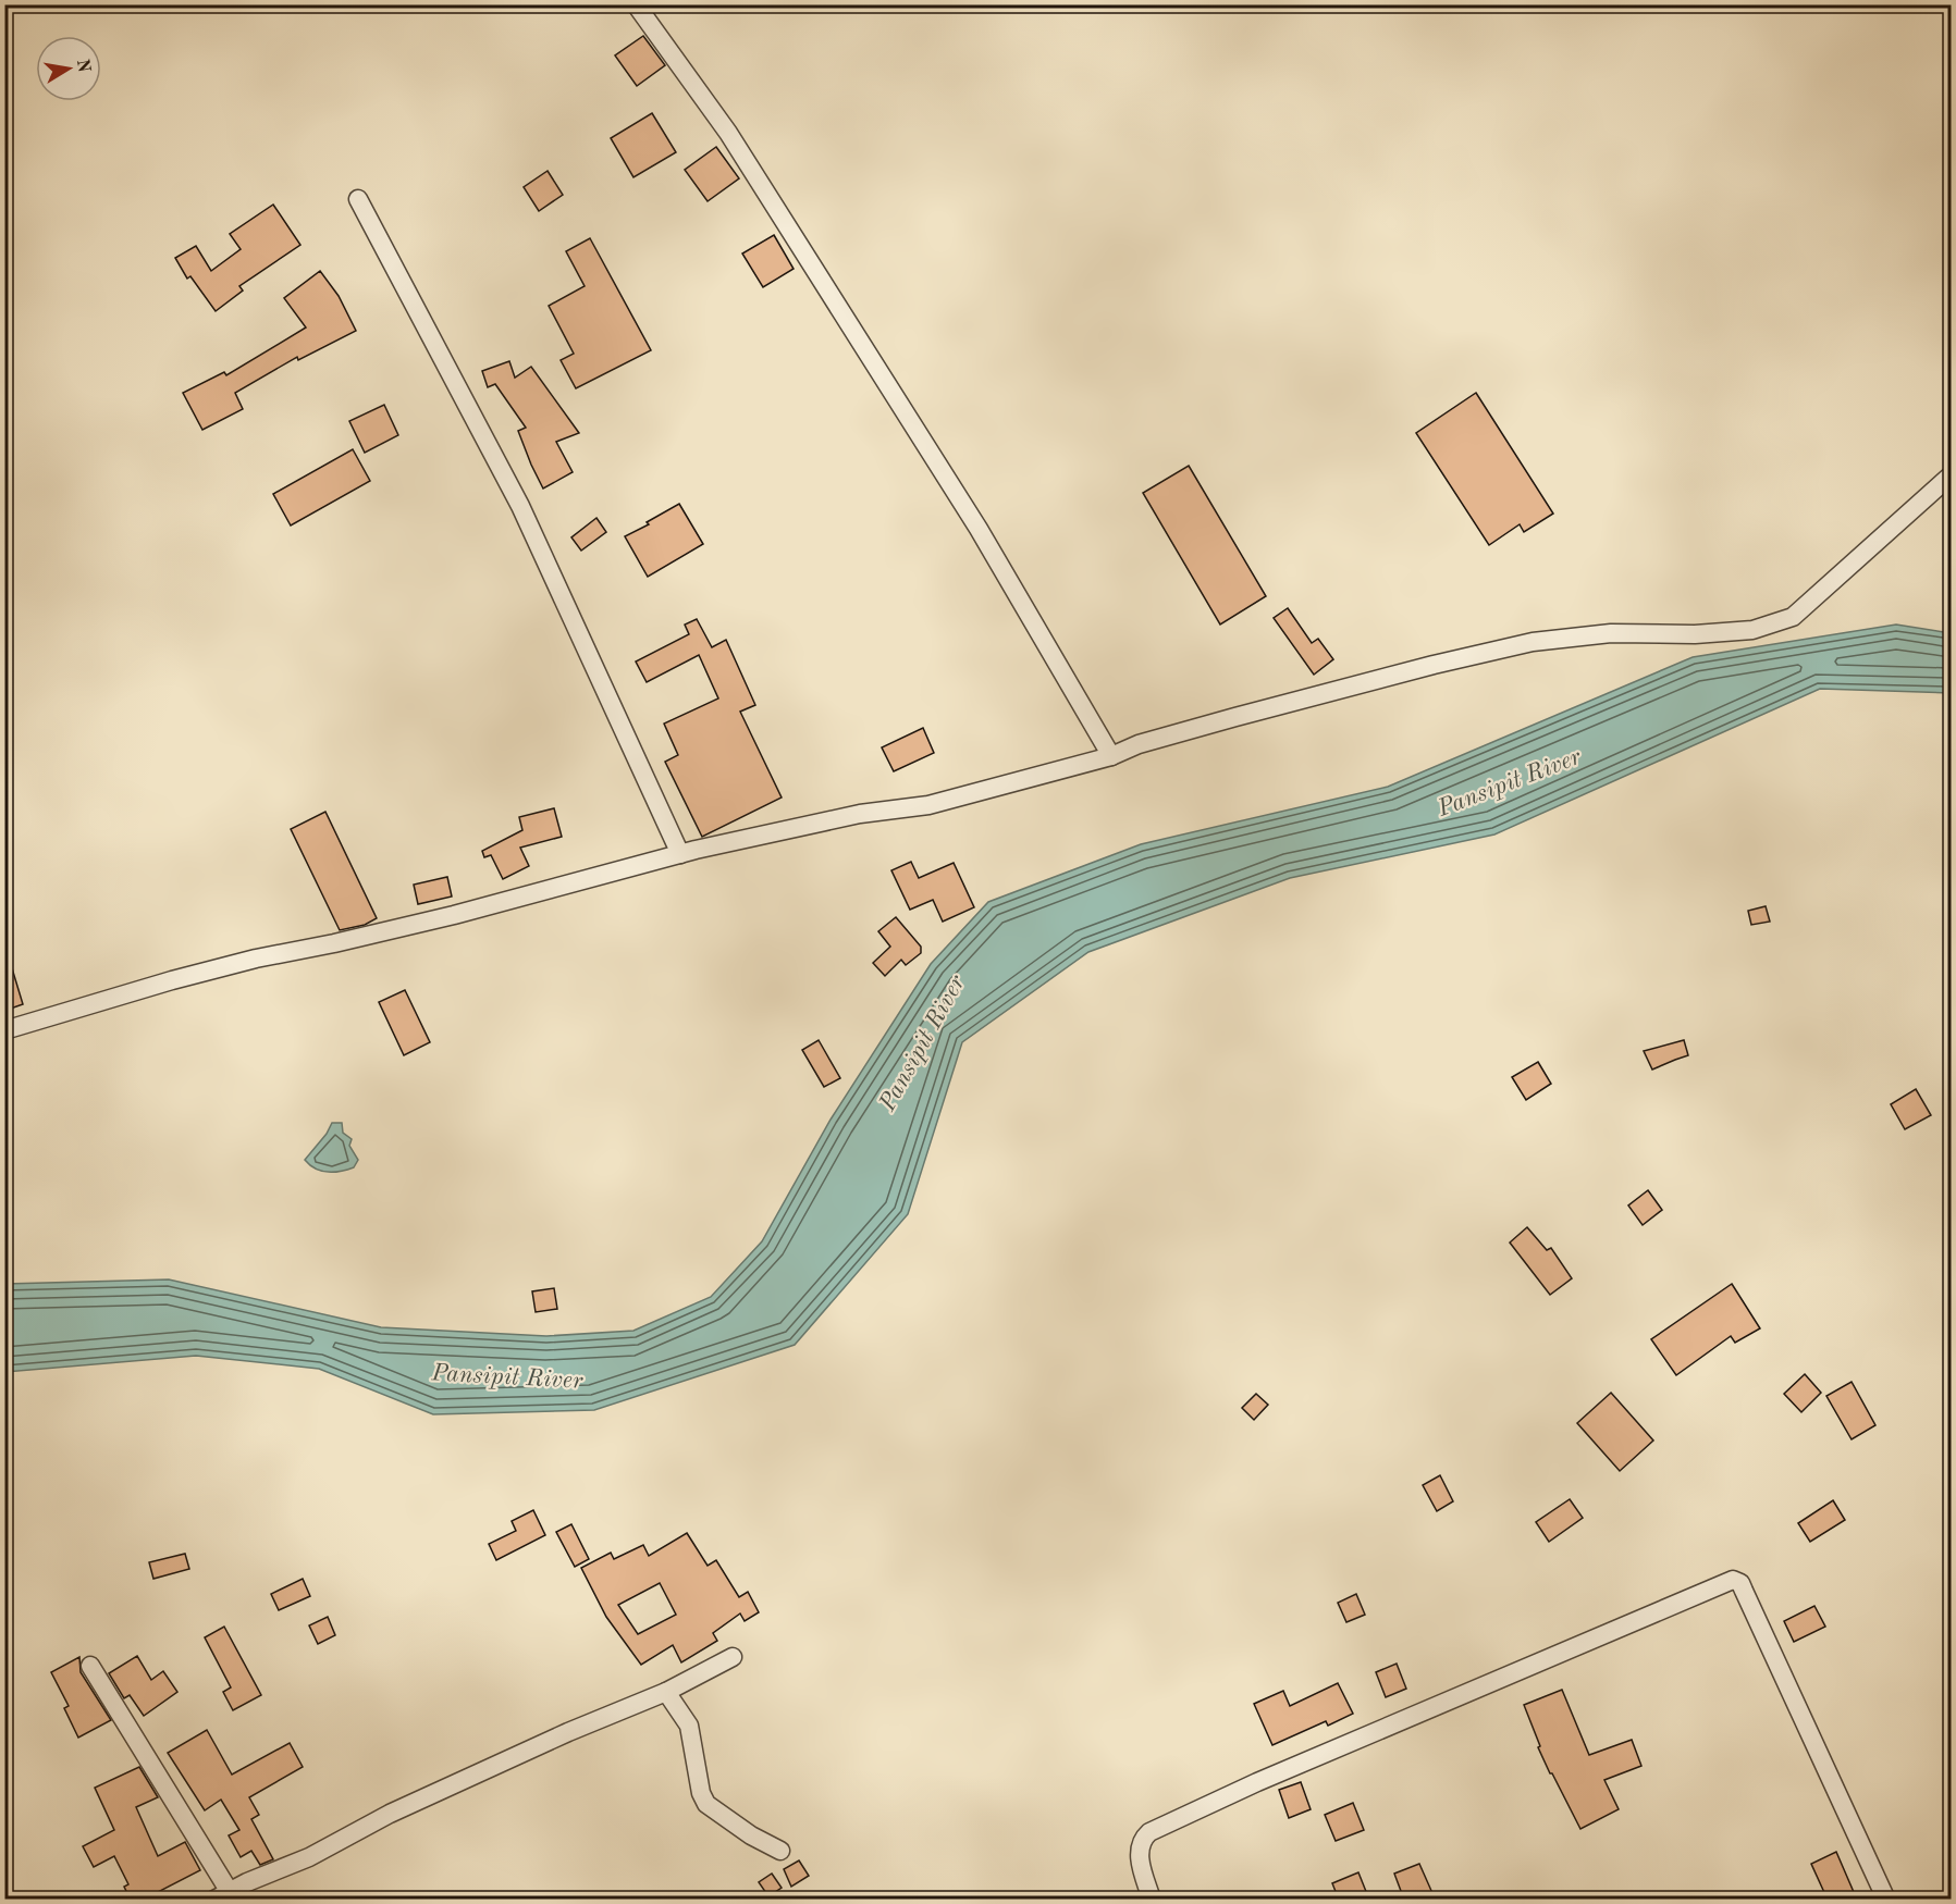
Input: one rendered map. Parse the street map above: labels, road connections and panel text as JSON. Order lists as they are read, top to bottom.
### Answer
{
  "water": ["Pansipit River"],
  "north": "right"
}
